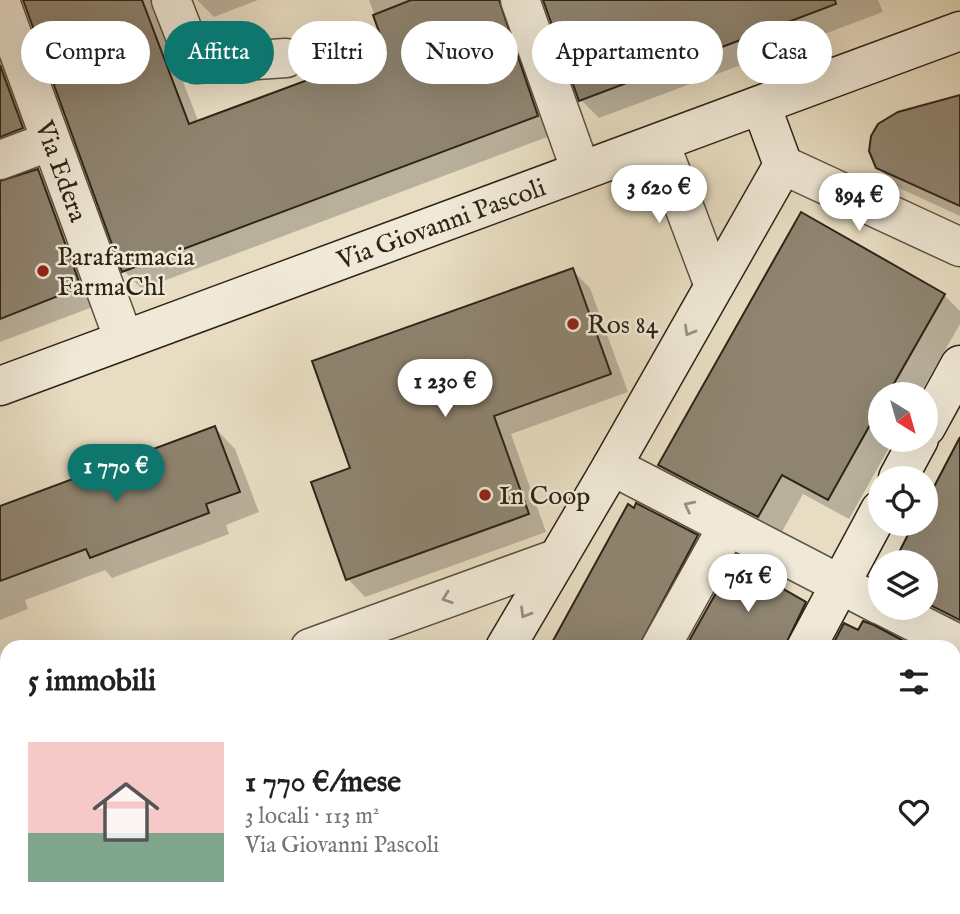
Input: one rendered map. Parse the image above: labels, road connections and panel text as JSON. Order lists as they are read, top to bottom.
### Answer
{
  "streets": {
    "street": ["Via Edera", "Via Giovanni Pascoli"]
  },
  "crossings": [
    ["Via Edera", "Via Giovanni Pascoli"]
  ],
  "places": ["Parafarmacia FarmaChl", "Ros 84", "In Coop"],
  "north": "bottom right",
  "page": {
    "chip": [
      "Compra",
      "Affitta",
      "Filtri",
      "Nuovo",
      "Appartamento",
      "Casa"
    ],
    "price": [
      "3 620 €",
      "894 €",
      "1 230 €",
      "1 770 €",
      "761 €"
    ],
    "heading": "5 immobili",
    "list": [
      {
        "name": "1 770 €/mese",
        "note": "3 locali · 113 m² · Via Giovanni Pascoli"
      }
    ]
  }
}
